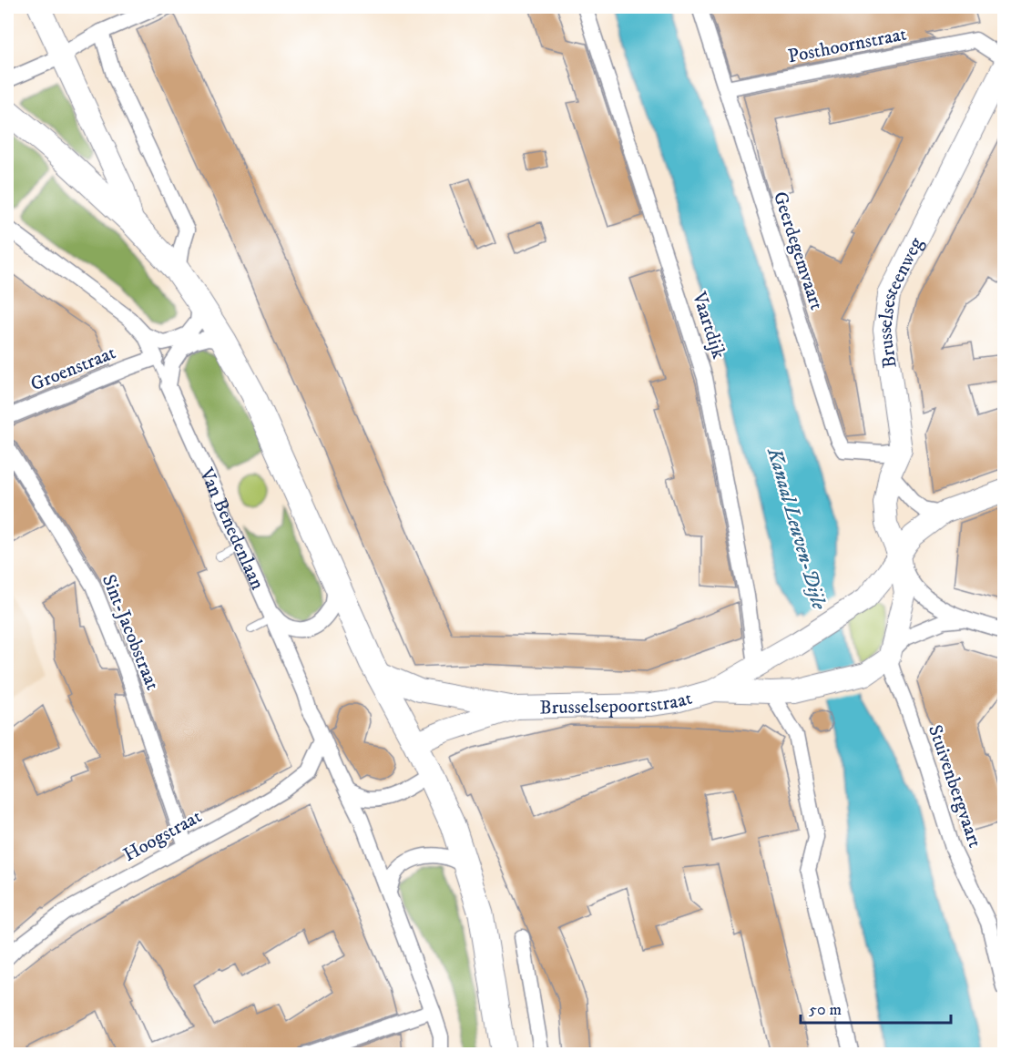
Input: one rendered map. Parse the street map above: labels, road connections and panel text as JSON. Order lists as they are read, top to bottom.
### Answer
{
  "streets": {
    "main road": ["Brusselsesteenweg", "Brusselsepoortstraat"],
    "street": [
      "Posthoornstraat",
      "Geerdegemvaart",
      "Vaartdijk",
      "Groenstraat",
      "Van Benedenlaan",
      "Sint-Jacobstraat",
      "Stuivenbergvaart",
      "Hoogstraat"
    ]
  },
  "crossings": [
    ["Posthoornstraat", "Geerdegemvaart"],
    ["Geerdegemvaart", "Brusselsesteenweg"],
    ["Vaartdijk", "Brusselsepoortstraat"],
    ["Groenstraat", "Van Benedenlaan"],
    ["Van Benedenlaan", "Hoogstraat"],
    ["Sint-Jacobstraat", "Hoogstraat"],
    ["Brusselsepoortstraat", "Stuivenbergvaart"]
  ],
  "water": ["Kanaal Leuven-Dijle"],
  "scale_bar": "50 m"
}
